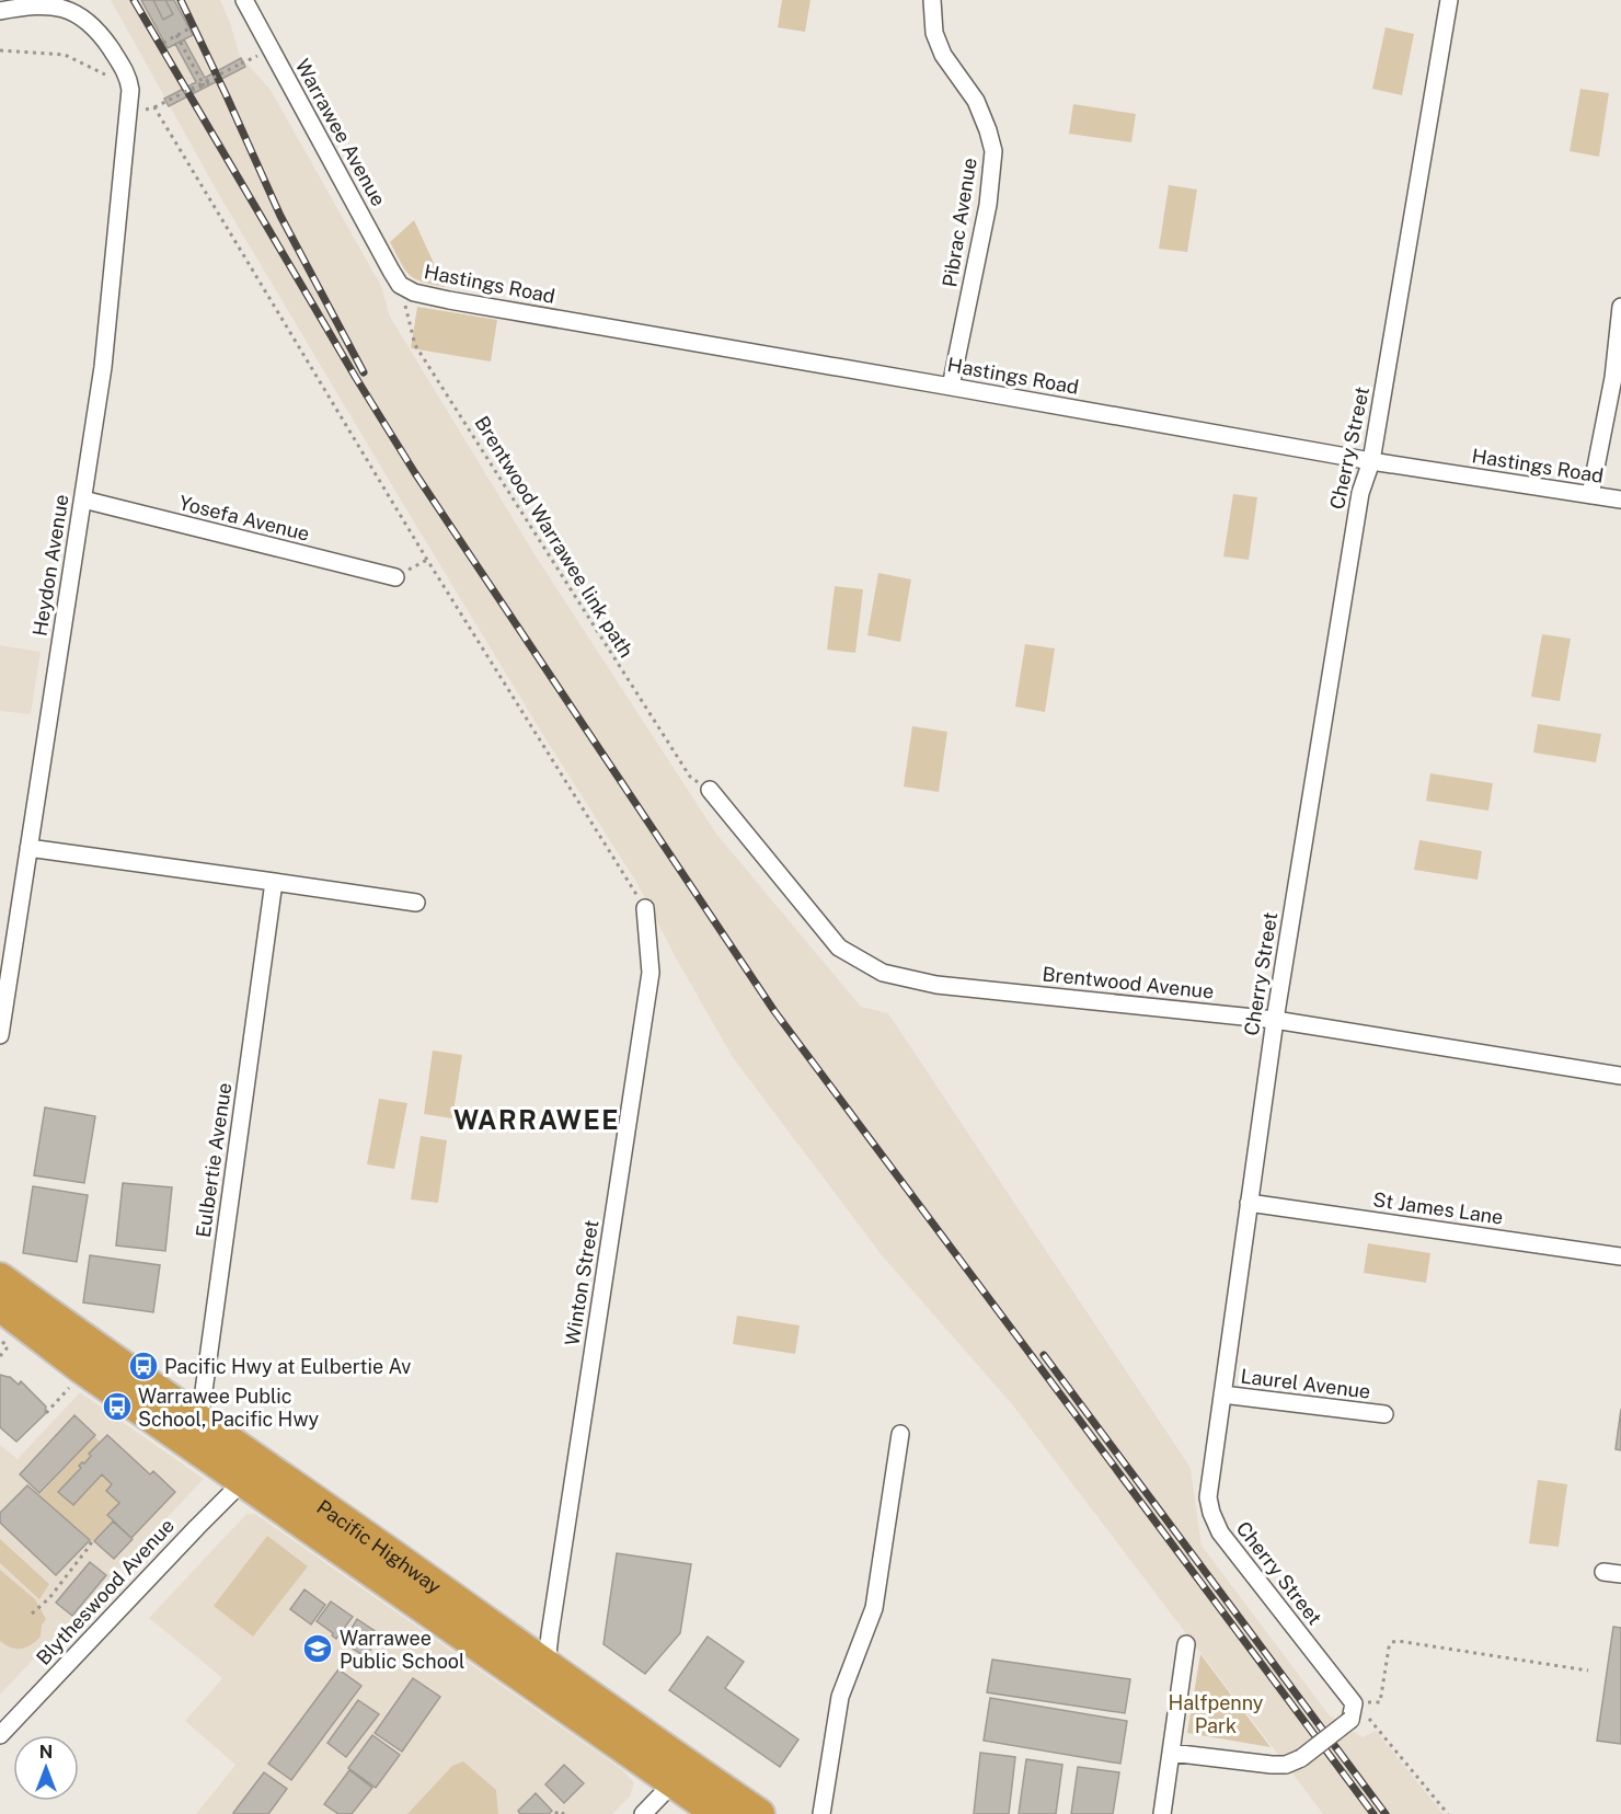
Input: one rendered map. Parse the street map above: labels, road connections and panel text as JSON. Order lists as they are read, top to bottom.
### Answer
{
  "streets": {
    "highway": ["Pacific Highway"],
    "street": [
      "Warrawee Avenue",
      "Pibrac Avenue",
      "Hastings Road",
      "Cherry Street",
      "Yosefa Avenue",
      "Heydon Avenue",
      "Brentwood Avenue",
      "Eulbertie Avenue",
      "St James Lane",
      "Winton Street",
      "Laurel Avenue",
      "Blytheswood Avenue"
    ],
    "path": ["Brentwood Warrawee link path"]
  },
  "crossings": [
    ["Warrawee Avenue", "Hastings Road"],
    ["Warrawee Avenue", "Brentwood Warrawee link path"],
    ["Pibrac Avenue", "Hastings Road"],
    ["Hastings Road", "Cherry Street"],
    ["Hastings Road", "Brentwood Warrawee link path"],
    ["Cherry Street", "Brentwood Avenue"],
    ["Cherry Street", "St James Lane"],
    ["Cherry Street", "Laurel Avenue"],
    ["Yosefa Avenue", "Heydon Avenue"],
    ["Brentwood Warrawee link path", "Brentwood Avenue"],
    ["Eulbertie Avenue", "Pacific Highway"],
    ["Winton Street", "Pacific Highway"],
    ["Pacific Highway", "Blytheswood Avenue"]
  ],
  "districts": ["WARRAWEE"],
  "parks": ["Halfpenny Park"],
  "places": {
    "bus stop": ["Pacific Hwy at Eulbertie Av", "Warrawee Public School, Pacific Hwy"],
    "school or university": ["Warrawee Public School"]
  },
  "north": "top"
}
